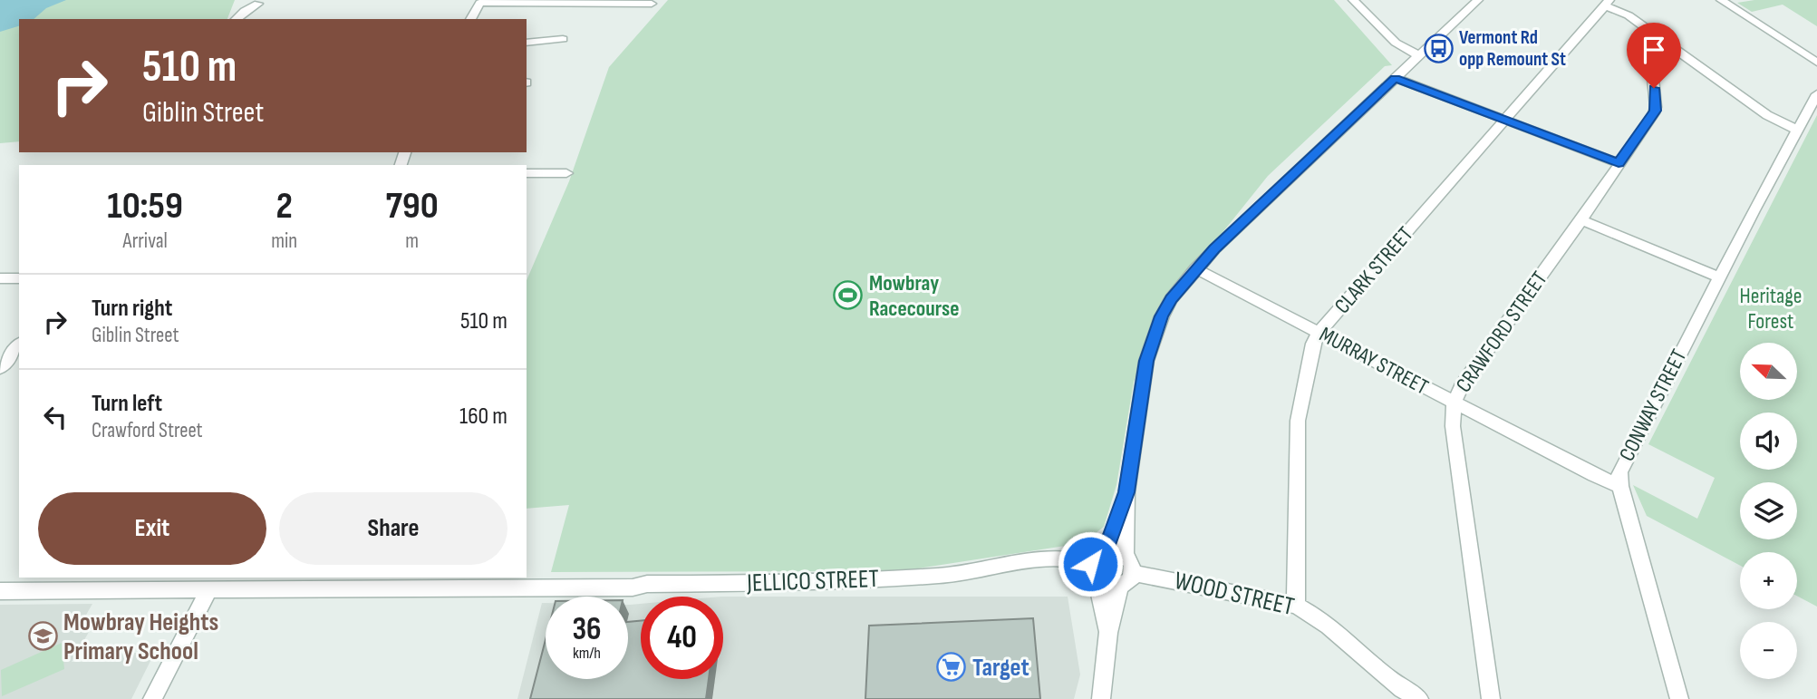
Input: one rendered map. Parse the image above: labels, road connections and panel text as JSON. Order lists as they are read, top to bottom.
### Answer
{
  "streets": {
    "street": [
      "CLARK STREET",
      "CRAWFORD STREET",
      "MURRAY STREET",
      "CONWAY STREET",
      "JELLICO STREET",
      "WOOD STREET"
    ]
  },
  "crossings": [
    ["CLARK STREET", "MURRAY STREET"],
    ["CLARK STREET", "WOOD STREET"],
    ["CRAWFORD STREET", "MURRAY STREET"],
    ["MURRAY STREET", "CONWAY STREET"],
    ["JELLICO STREET", "WOOD STREET"]
  ],
  "parks": ["Heritage Forest"],
  "places": {
    "bus stop": ["Vermont Rd opp Remount St"],
    "sports": ["Mowbray Racecourse"],
    "school or university": ["Mowbray Heights Primary School"],
    "supermarket": ["Target"]
  },
  "north": "top left",
  "page": {
    "turn": ["510 m", "Giblin Street"],
    "eta": [
      "10:59",
      "Arrival",
      "2",
      "min",
      "790",
      "m"
    ],
    "list": [
      {
        "name": "Turn right",
        "note": "Giblin Street",
        "value": "510 m"
      },
      {
        "name": "Turn left",
        "note": "Crawford Street",
        "value": "160 m"
      }
    ],
    "map_buttons": ["+", "−"],
    "buttons": ["Exit", "Share"],
    "speed": "36 km/h",
    "limit": "40"
  }
}
